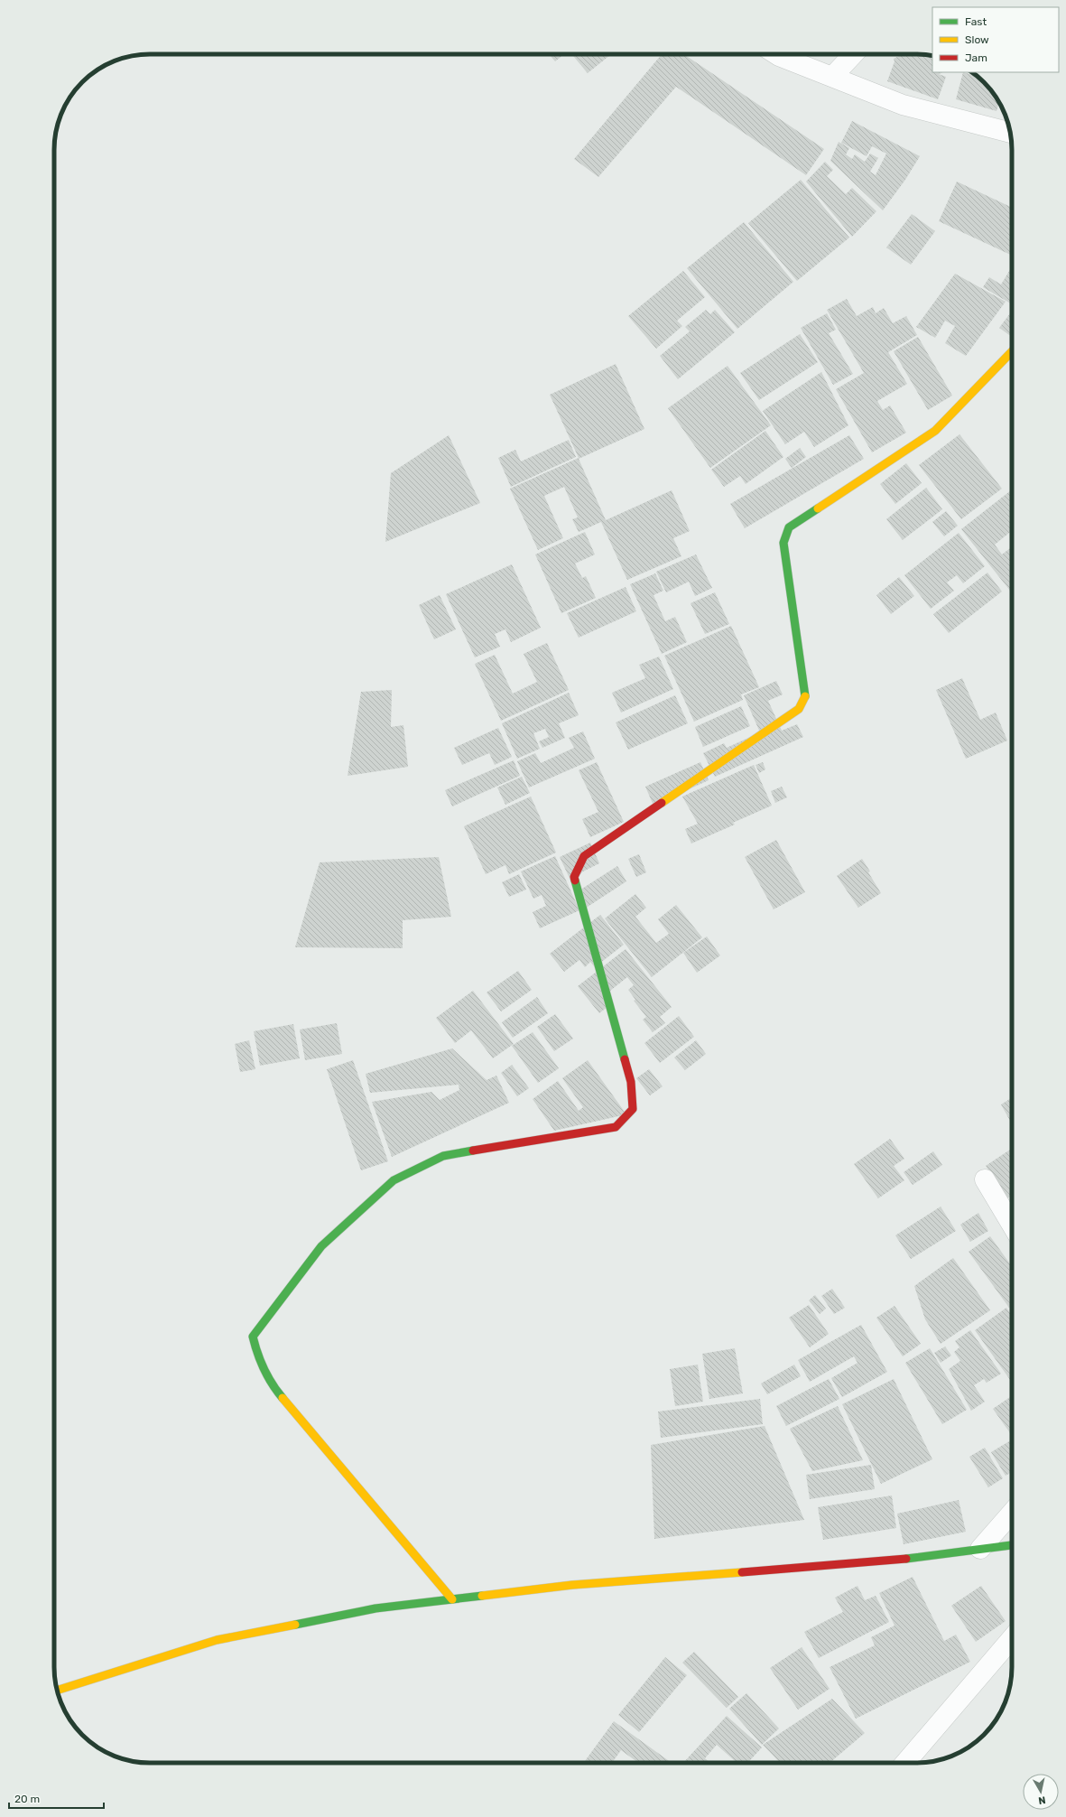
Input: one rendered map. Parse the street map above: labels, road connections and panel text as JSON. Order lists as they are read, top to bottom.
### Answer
{
  "legend": ["Fast", "Slow", "Jam"],
  "scale_bar": "20 m",
  "north": "bottom"
}
